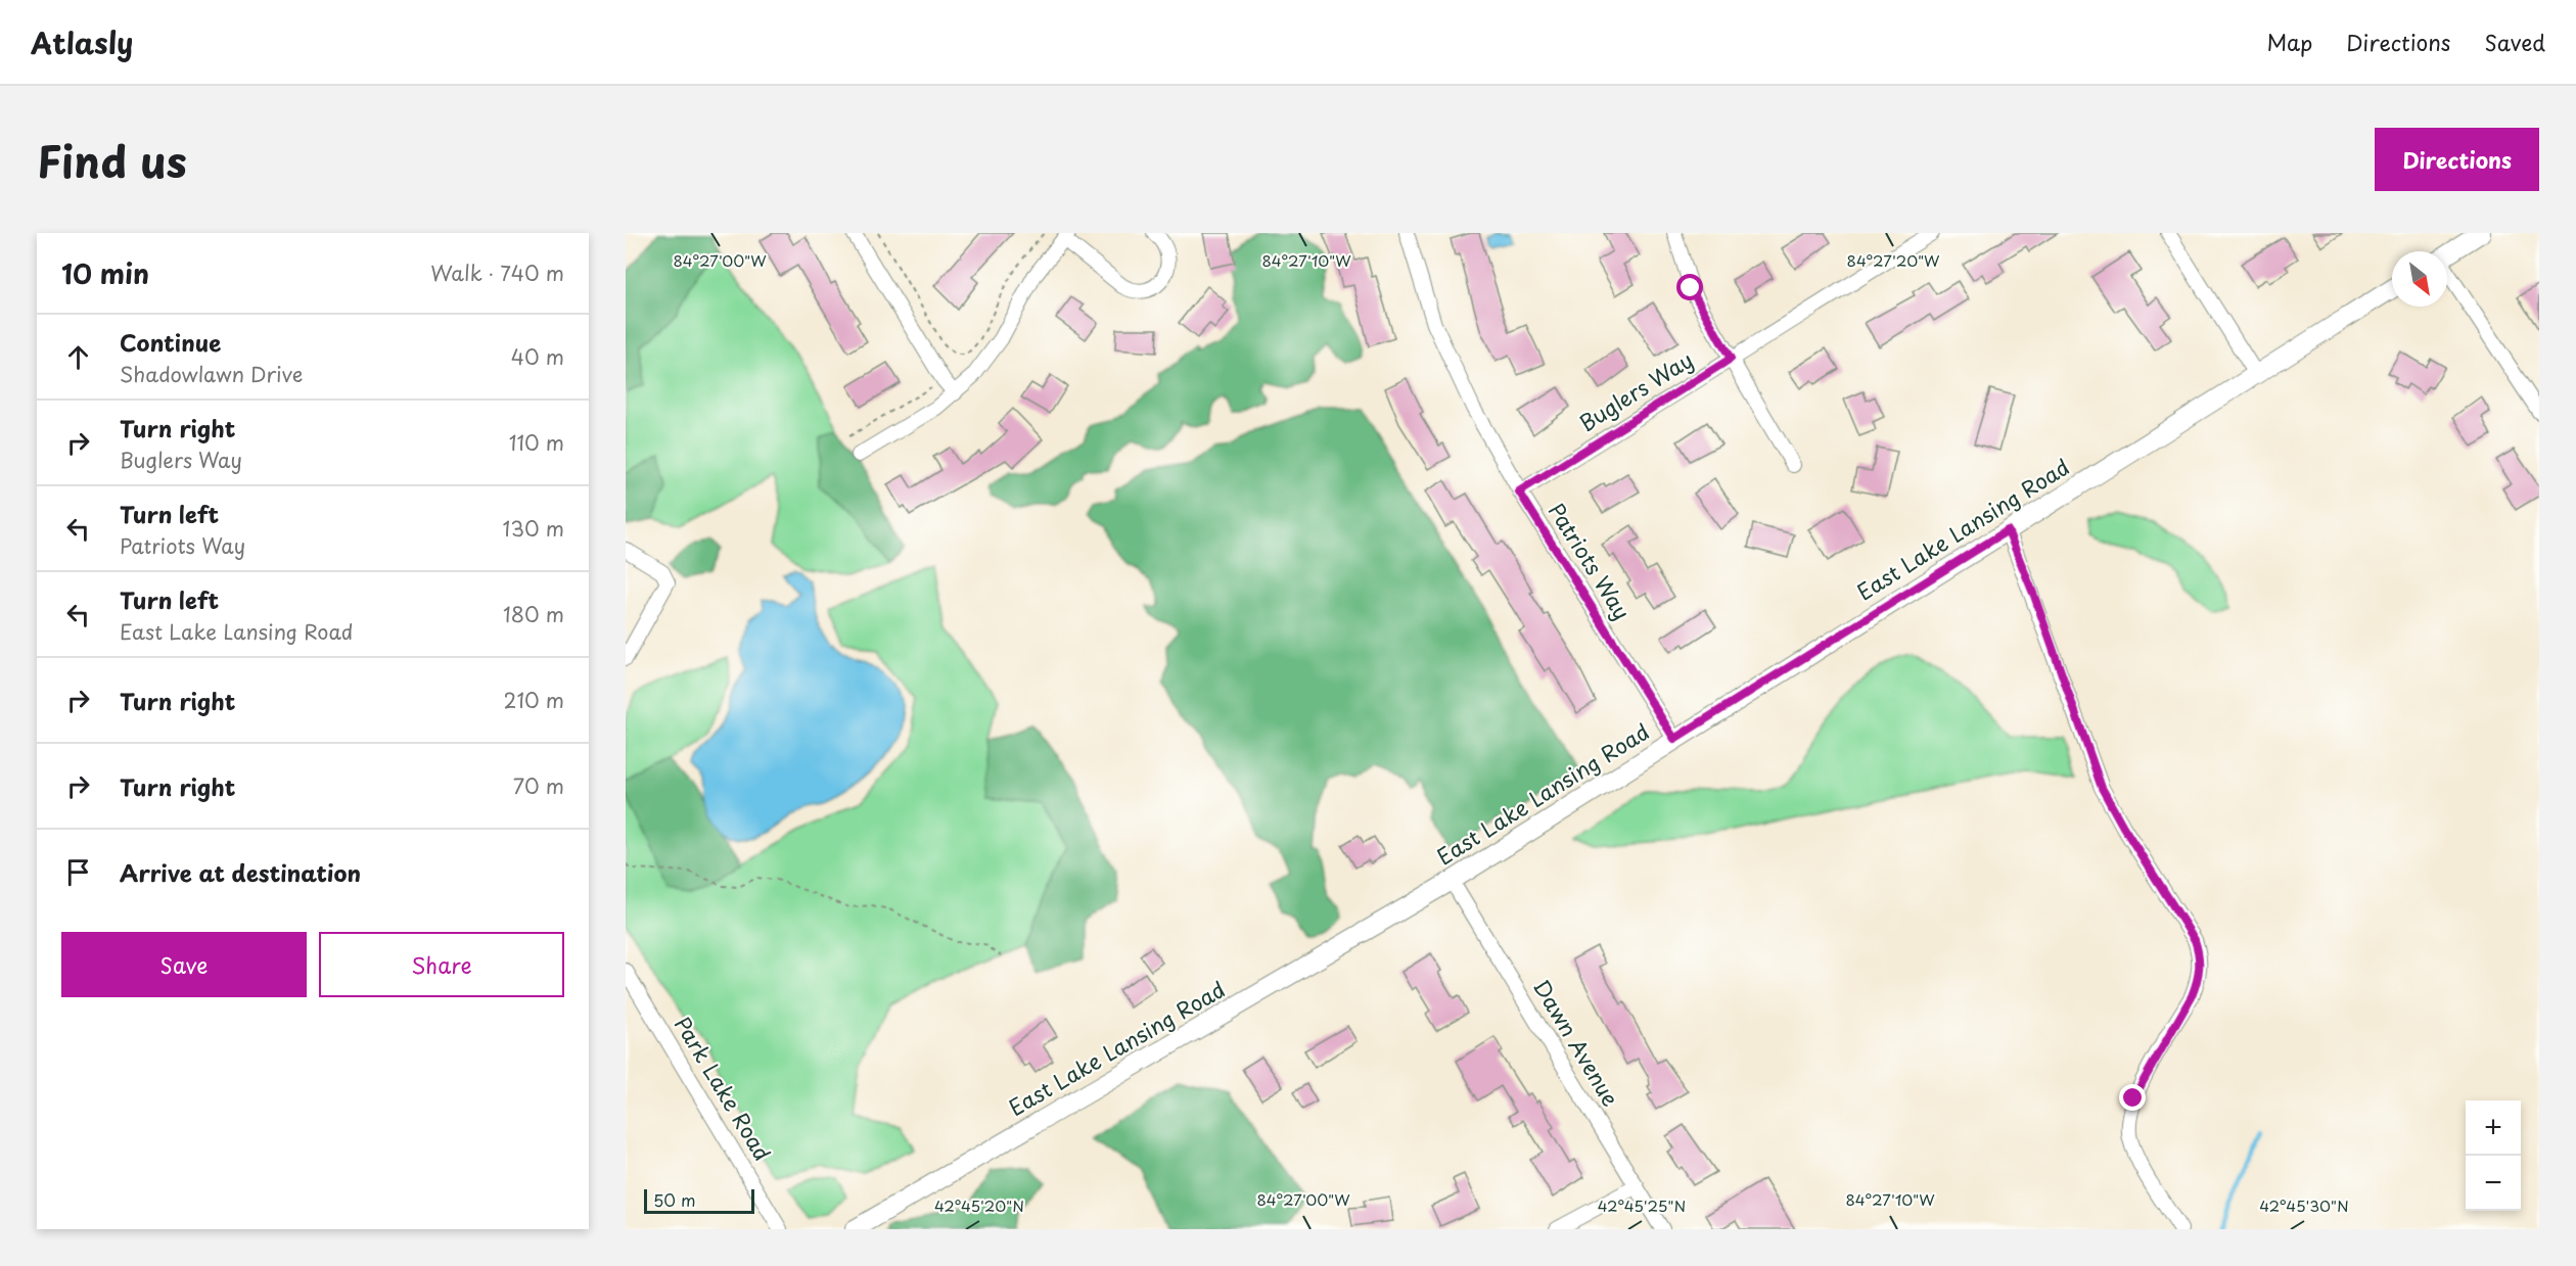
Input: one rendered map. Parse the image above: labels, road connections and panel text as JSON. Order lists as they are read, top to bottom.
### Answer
{
  "streets": {
    "main road": ["East Lake Lansing Road"],
    "street": [
      "Buglers Way",
      "Patriots Way",
      "Dawn Avenue",
      "Park Lake Road"
    ]
  },
  "crossings": [
    ["Buglers Way", "Patriots Way"],
    ["East Lake Lansing Road", "Patriots Way"],
    ["East Lake Lansing Road", "Dawn Avenue"]
  ],
  "scale_bar": "50 m",
  "north": "bottom right",
  "page": {
    "header": "Atlasly",
    "nav": ["Map", "Directions", "Saved"],
    "title": "Find us",
    "buttons": [
      "Directions",
      ["Save", "Share"]
    ],
    "heading": ["10 min", "Walk · 740 m"],
    "list": [
      ["Continue", "Shadowlawn Drive", "40 m"],
      ["Turn right", "Buglers Way", "110 m"],
      ["Turn left", "Patriots Way", "130 m"],
      ["Turn left", "East Lake Lansing Road", "180 m"],
      ["Turn right", "210 m"],
      ["Turn right", "70 m"],
      "Arrive at destination"
    ],
    "map_buttons": ["+", "−"],
    "scale": "50 m"
  },
  "coordinates": [
    "84°27'00\"W",
    "84°27'10\"W",
    "84°27'20\"W",
    "42°45'20\"N",
    "42°45'25\"N",
    "42°45'30\"N"
  ]
}
